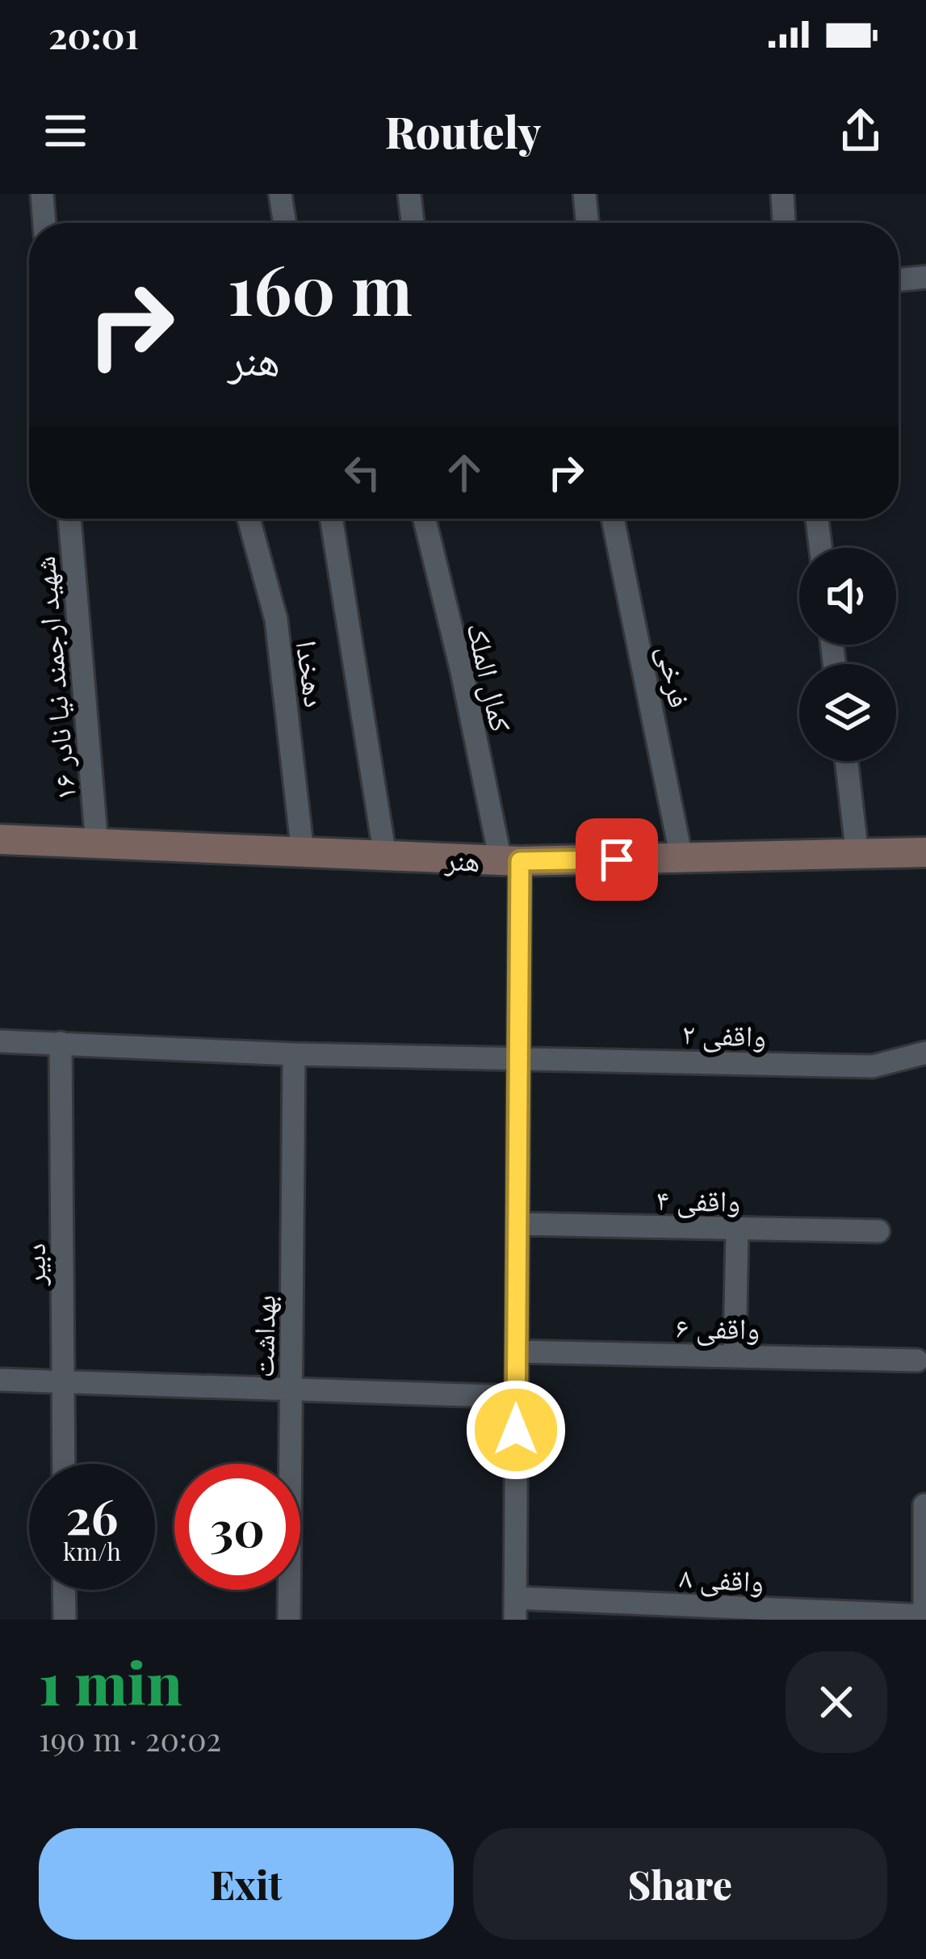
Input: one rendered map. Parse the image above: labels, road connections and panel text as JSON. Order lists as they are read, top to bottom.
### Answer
{
  "streets": {
    "main road": ["هنر"],
    "street": [
      "دهخدا",
      "فرخی",
      "کمال الملک",
      "شهید ارجمند نیا نادر ۱۶",
      "واقفی ۲",
      "واقفی ۴",
      "دبیر",
      "واقفی ۶",
      "بهداشت",
      "واقفی ۸"
    ]
  },
  "crossings": [
    ["دهخدا", "هنر"],
    ["فرخی", "هنر"],
    ["کمال الملک", "هنر"],
    ["کمال الملک", "واقفی ۲"],
    ["کمال الملک", "واقفی ۴"],
    ["کمال الملک", "واقفی ۶"],
    ["کمال الملک", "واقفی ۸"],
    ["شهید ارجمند نیا نادر ۱۶", "هنر"],
    ["واقفی ۲", "دبیر"],
    ["واقفی ۲", "بهداشت"]
  ],
  "page": {
    "status": "20:01",
    "header": "Routely",
    "turn": ["160 m", "هنر"],
    "speed": "26 km/h",
    "limit": "30",
    "heading": ["1 min", "190 m · 20:02"],
    "buttons": ["Exit", "Share"]
  }
}
